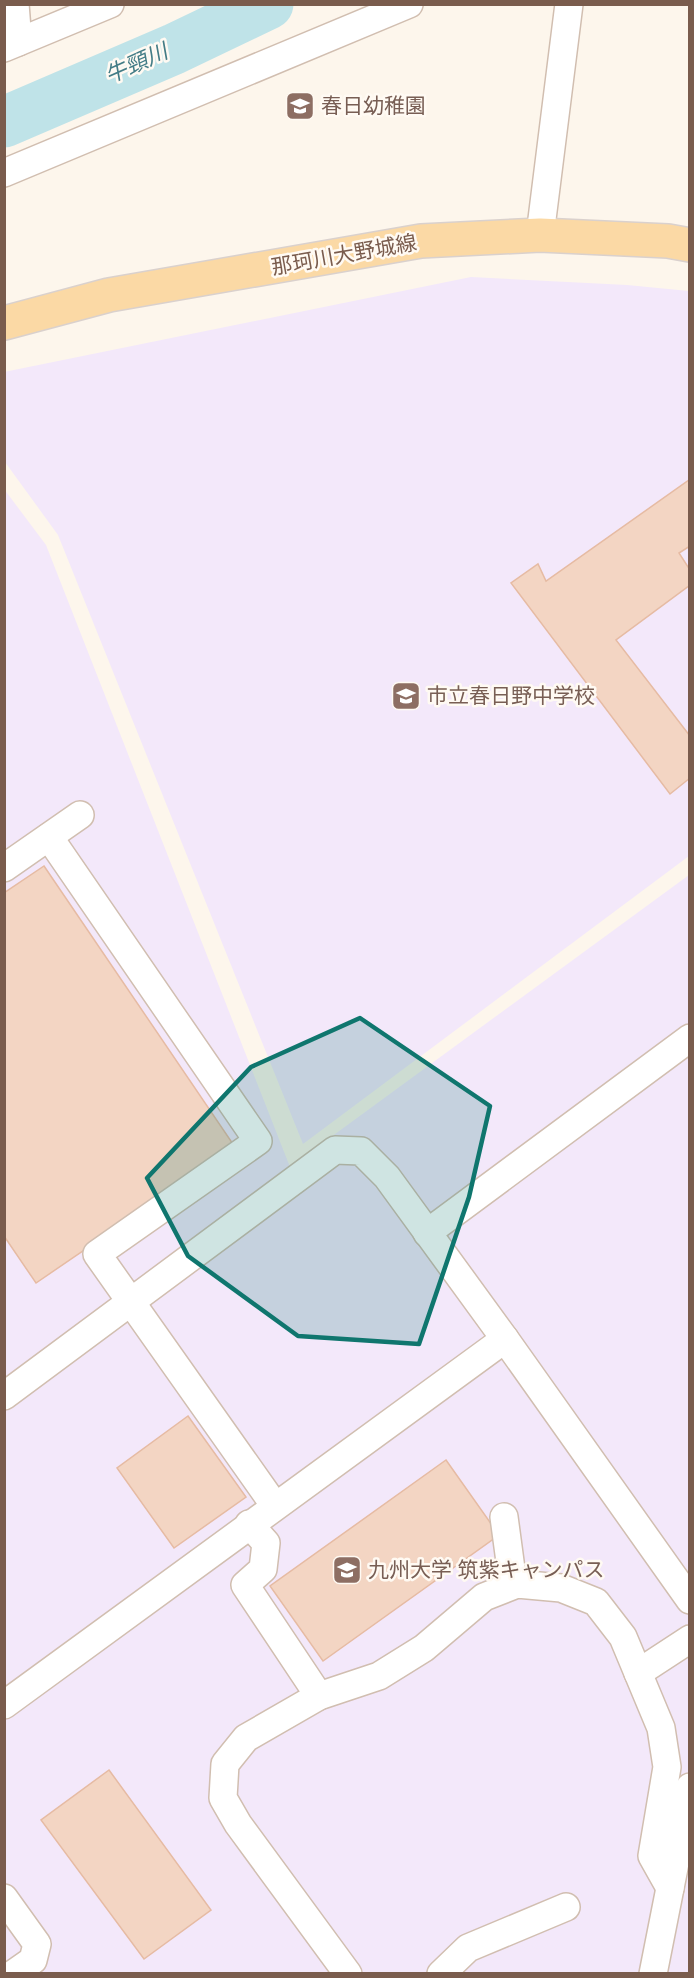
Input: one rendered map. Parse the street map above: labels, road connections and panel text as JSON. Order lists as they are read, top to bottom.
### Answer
{
  "streets": {
    "main road": ["那珂川大野城線"]
  },
  "water": ["牛頸川"],
  "places": {
    "school or university": ["春日幼稚園", "市立春日野中学校", "九州大学 筑紫キャンパス"]
  }
}
